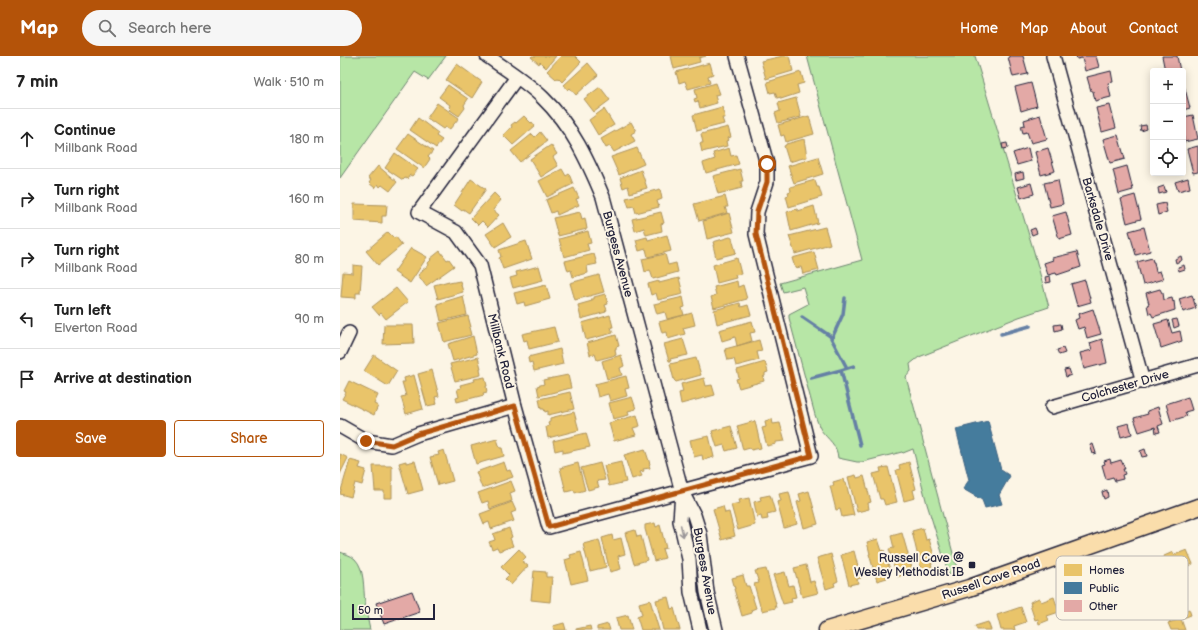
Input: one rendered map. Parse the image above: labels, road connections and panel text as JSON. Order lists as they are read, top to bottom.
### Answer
{
  "streets": {
    "main road": ["Russell Cave Road"],
    "street": [
      "Barksdale Drive",
      "Burgess Avenue",
      "Millbank Road",
      "Colchester Drive"
    ]
  },
  "crossings": [
    ["Barksdale Drive", "Colchester Drive"],
    ["Burgess Avenue", "Millbank Road"]
  ],
  "places": {
    "transit": ["Russell Cave @ Wesley Methodist IB"]
  },
  "legend": ["Homes", "Public", "Other"],
  "scale_bar": "50 m",
  "page": {
    "header": "Map",
    "search": "Search here",
    "nav": [
      "Home",
      "Map",
      "About",
      "Contact"
    ],
    "heading": ["7 min", "Walk · 510 m"],
    "map_buttons": ["+", "−"],
    "list": [
      ["Continue", "Millbank Road", "180 m"],
      ["Turn right", "Millbank Road", "160 m"],
      ["Turn right", "Millbank Road", "80 m"],
      ["Turn left", "Elverton Road", "90 m"],
      "Arrive at destination"
    ],
    "buttons": ["Save", "Share"],
    "scale": "50 m"
  }
}
